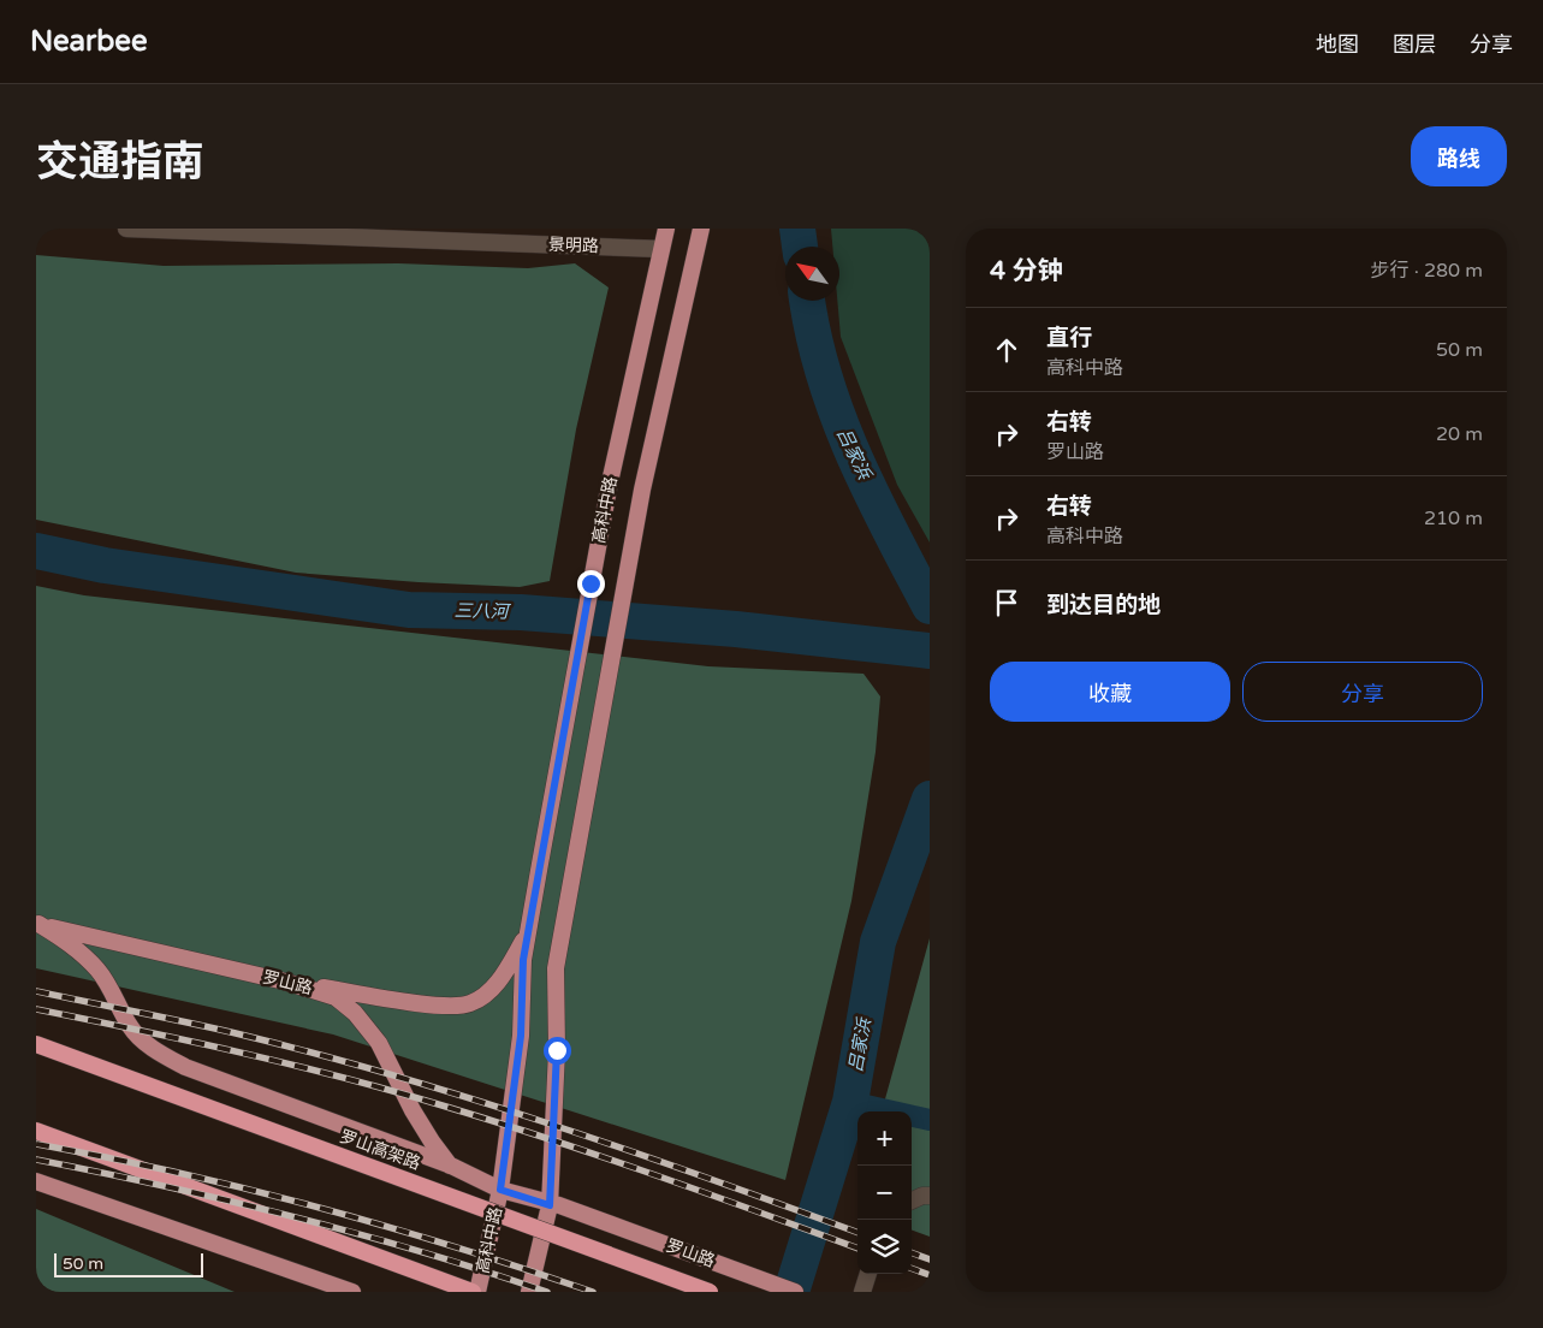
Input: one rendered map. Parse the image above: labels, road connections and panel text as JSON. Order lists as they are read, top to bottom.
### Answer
{
  "streets": {
    "highway": ["罗山高架路"],
    "main road": ["高科中路", "罗山路"],
    "street": ["景明路"]
  },
  "crossings": [
    ["景明路", "高科中路"],
    ["高科中路", "罗山路"]
  ],
  "water": ["吕家浜", "三八河"],
  "scale_bar": "50 m",
  "north": "top left",
  "page": {
    "header": "Nearbee",
    "nav": ["地图", "图层", "分享"],
    "title": "交通指南",
    "buttons": [
      "路线",
      ["收藏", "分享"]
    ],
    "heading": ["4 分钟", "步行 · 280 m"],
    "list": [
      ["直行", "高科中路", "50 m"],
      ["右转", "罗山路", "20 m"],
      ["右转", "高科中路", "210 m"],
      "到达目的地"
    ],
    "map_buttons": ["+", "−"],
    "scale": "50 m"
  }
}
